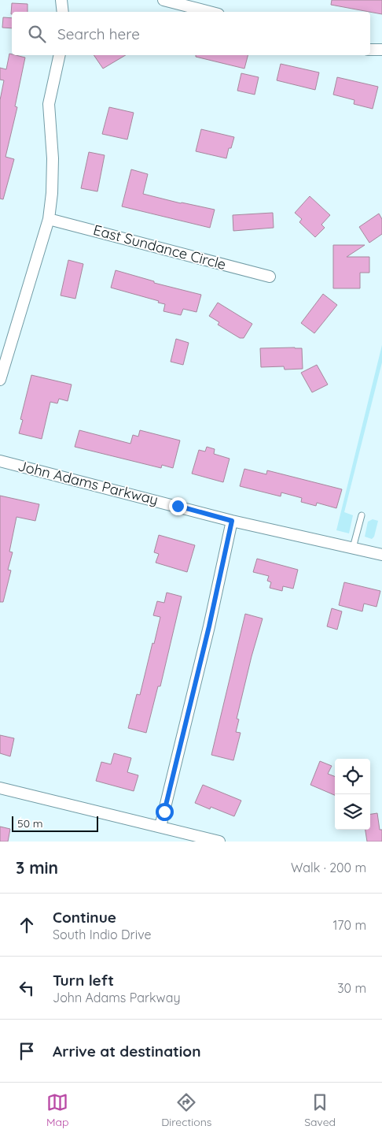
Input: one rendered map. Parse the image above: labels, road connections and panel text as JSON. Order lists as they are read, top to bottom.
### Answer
{
  "streets": {
    "street": ["East Sundance Circle", "John Adams Parkway"]
  },
  "scale_bar": "50 m",
  "page": {
    "search": "Search here",
    "scale": "50 m",
    "heading": ["3 min", "Walk · 200 m"],
    "list": [
      ["Continue", "South Indio Drive", "170 m"],
      ["Turn left", "John Adams Parkway", "30 m"],
      "Arrive at destination"
    ],
    "nav": ["Map", "Directions", "Saved"]
  }
}
